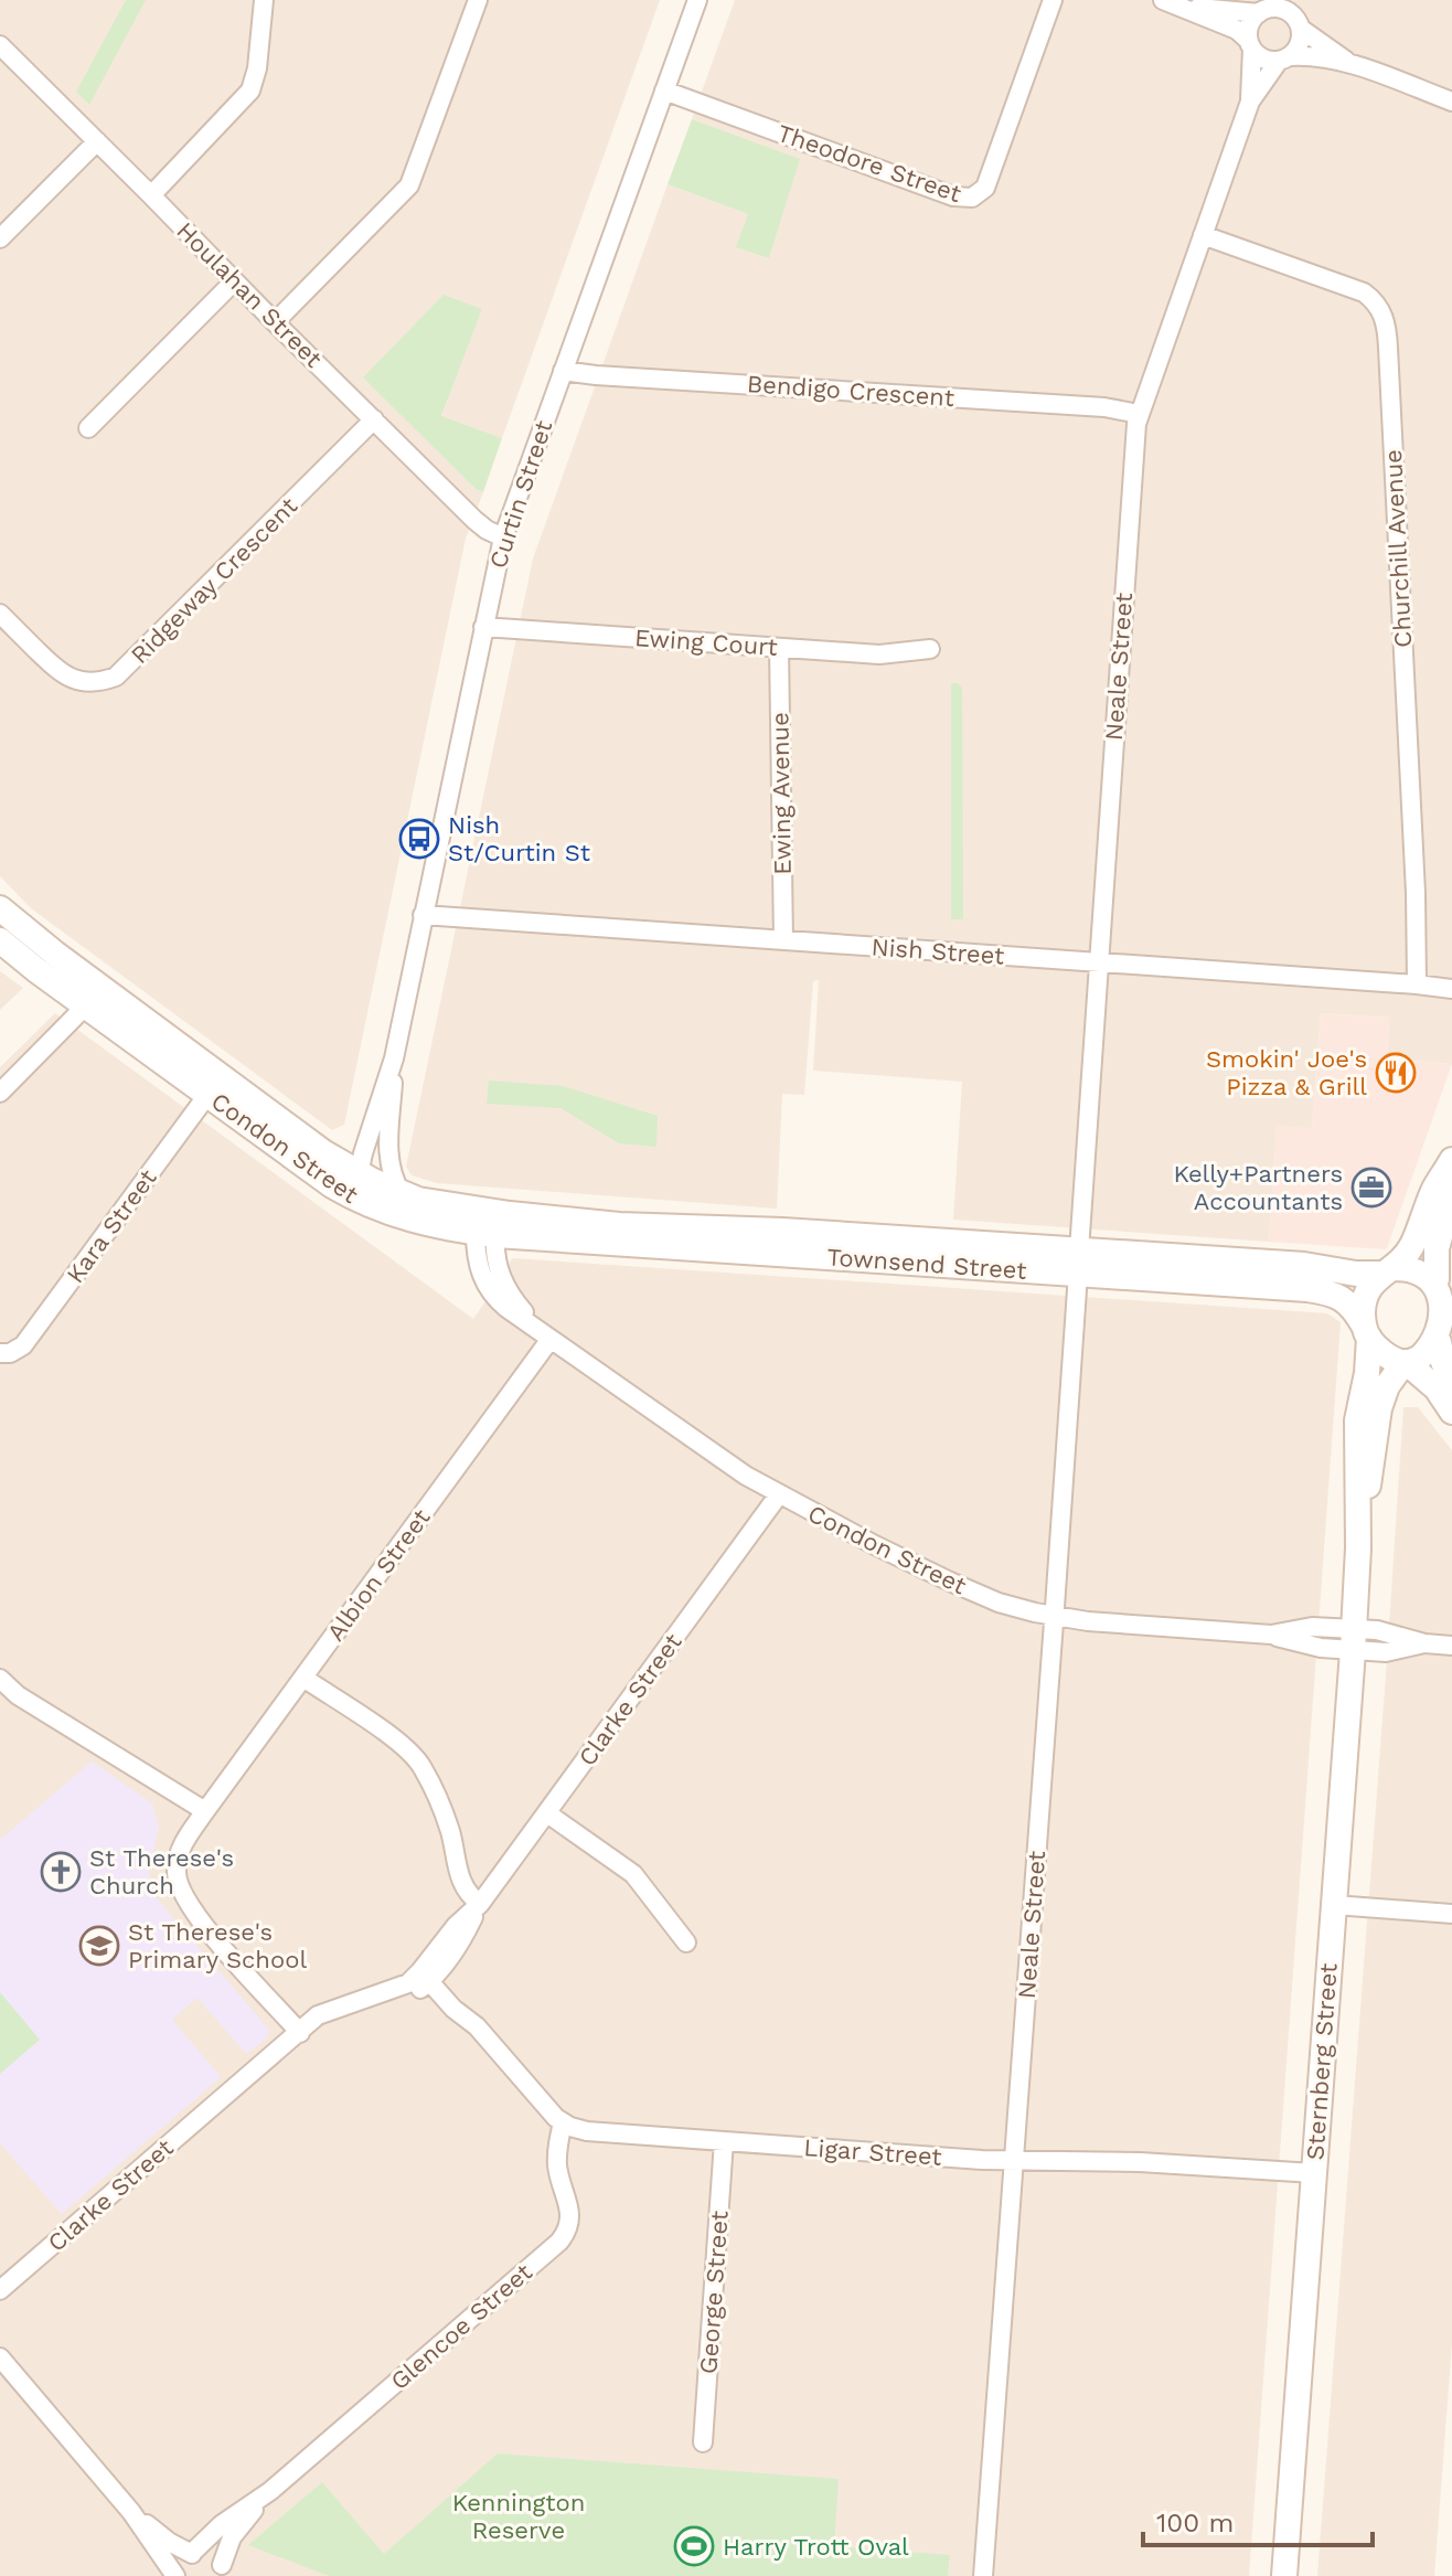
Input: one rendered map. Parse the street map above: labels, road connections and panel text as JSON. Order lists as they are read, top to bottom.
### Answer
{
  "streets": {
    "main road": ["Condon Street", "Townsend Street", "Sternberg Street"],
    "street": [
      "Theodore Street",
      "Houlahan Street",
      "Bendigo Crescent",
      "Curtin Street",
      "Churchill Avenue",
      "Ridgeway Crescent",
      "Ewing Court",
      "Neale Street",
      "Ewing Avenue",
      "Nish Street",
      "Kara Street",
      "Albion Street",
      "Clarke Street",
      "Ligar Street",
      "George Street",
      "Glencoe Street"
    ]
  },
  "crossings": [
    ["Theodore Street", "Curtin Street"],
    ["Houlahan Street", "Curtin Street"],
    ["Houlahan Street", "Ridgeway Crescent"],
    ["Bendigo Crescent", "Curtin Street"],
    ["Bendigo Crescent", "Neale Street"],
    ["Curtin Street", "Ewing Court"],
    ["Curtin Street", "Nish Street"],
    ["Curtin Street", "Condon Street"],
    ["Churchill Avenue", "Neale Street"],
    ["Churchill Avenue", "Nish Street"],
    ["Ewing Court", "Ewing Avenue"],
    ["Neale Street", "Nish Street"],
    ["Neale Street", "Condon Street"],
    ["Neale Street", "Townsend Street"],
    ["Neale Street", "Ligar Street"],
    ["Ewing Avenue", "Nish Street"],
    ["Condon Street", "Kara Street"],
    ["Condon Street", "Townsend Street"],
    ["Condon Street", "Albion Street"],
    ["Condon Street", "Clarke Street"],
    ["Condon Street", "Sternberg Street"],
    ["Townsend Street", "Sternberg Street"],
    ["Albion Street", "Clarke Street"],
    ["Sternberg Street", "Ligar Street"],
    ["Ligar Street", "George Street"],
    ["Ligar Street", "Glencoe Street"]
  ],
  "parks": ["Kennington Reserve"],
  "places": {
    "bus stop": ["Nish St/Curtin St"],
    "restaurant": ["Smokin' Joe's Pizza & Grill"],
    "office": ["Kelly+Partners Accountants"],
    "church": ["St Therese's Church"],
    "school or university": ["St Therese's Primary School"],
    "sports": ["Harry Trott Oval"]
  },
  "scale_bar": "100 m"
}
